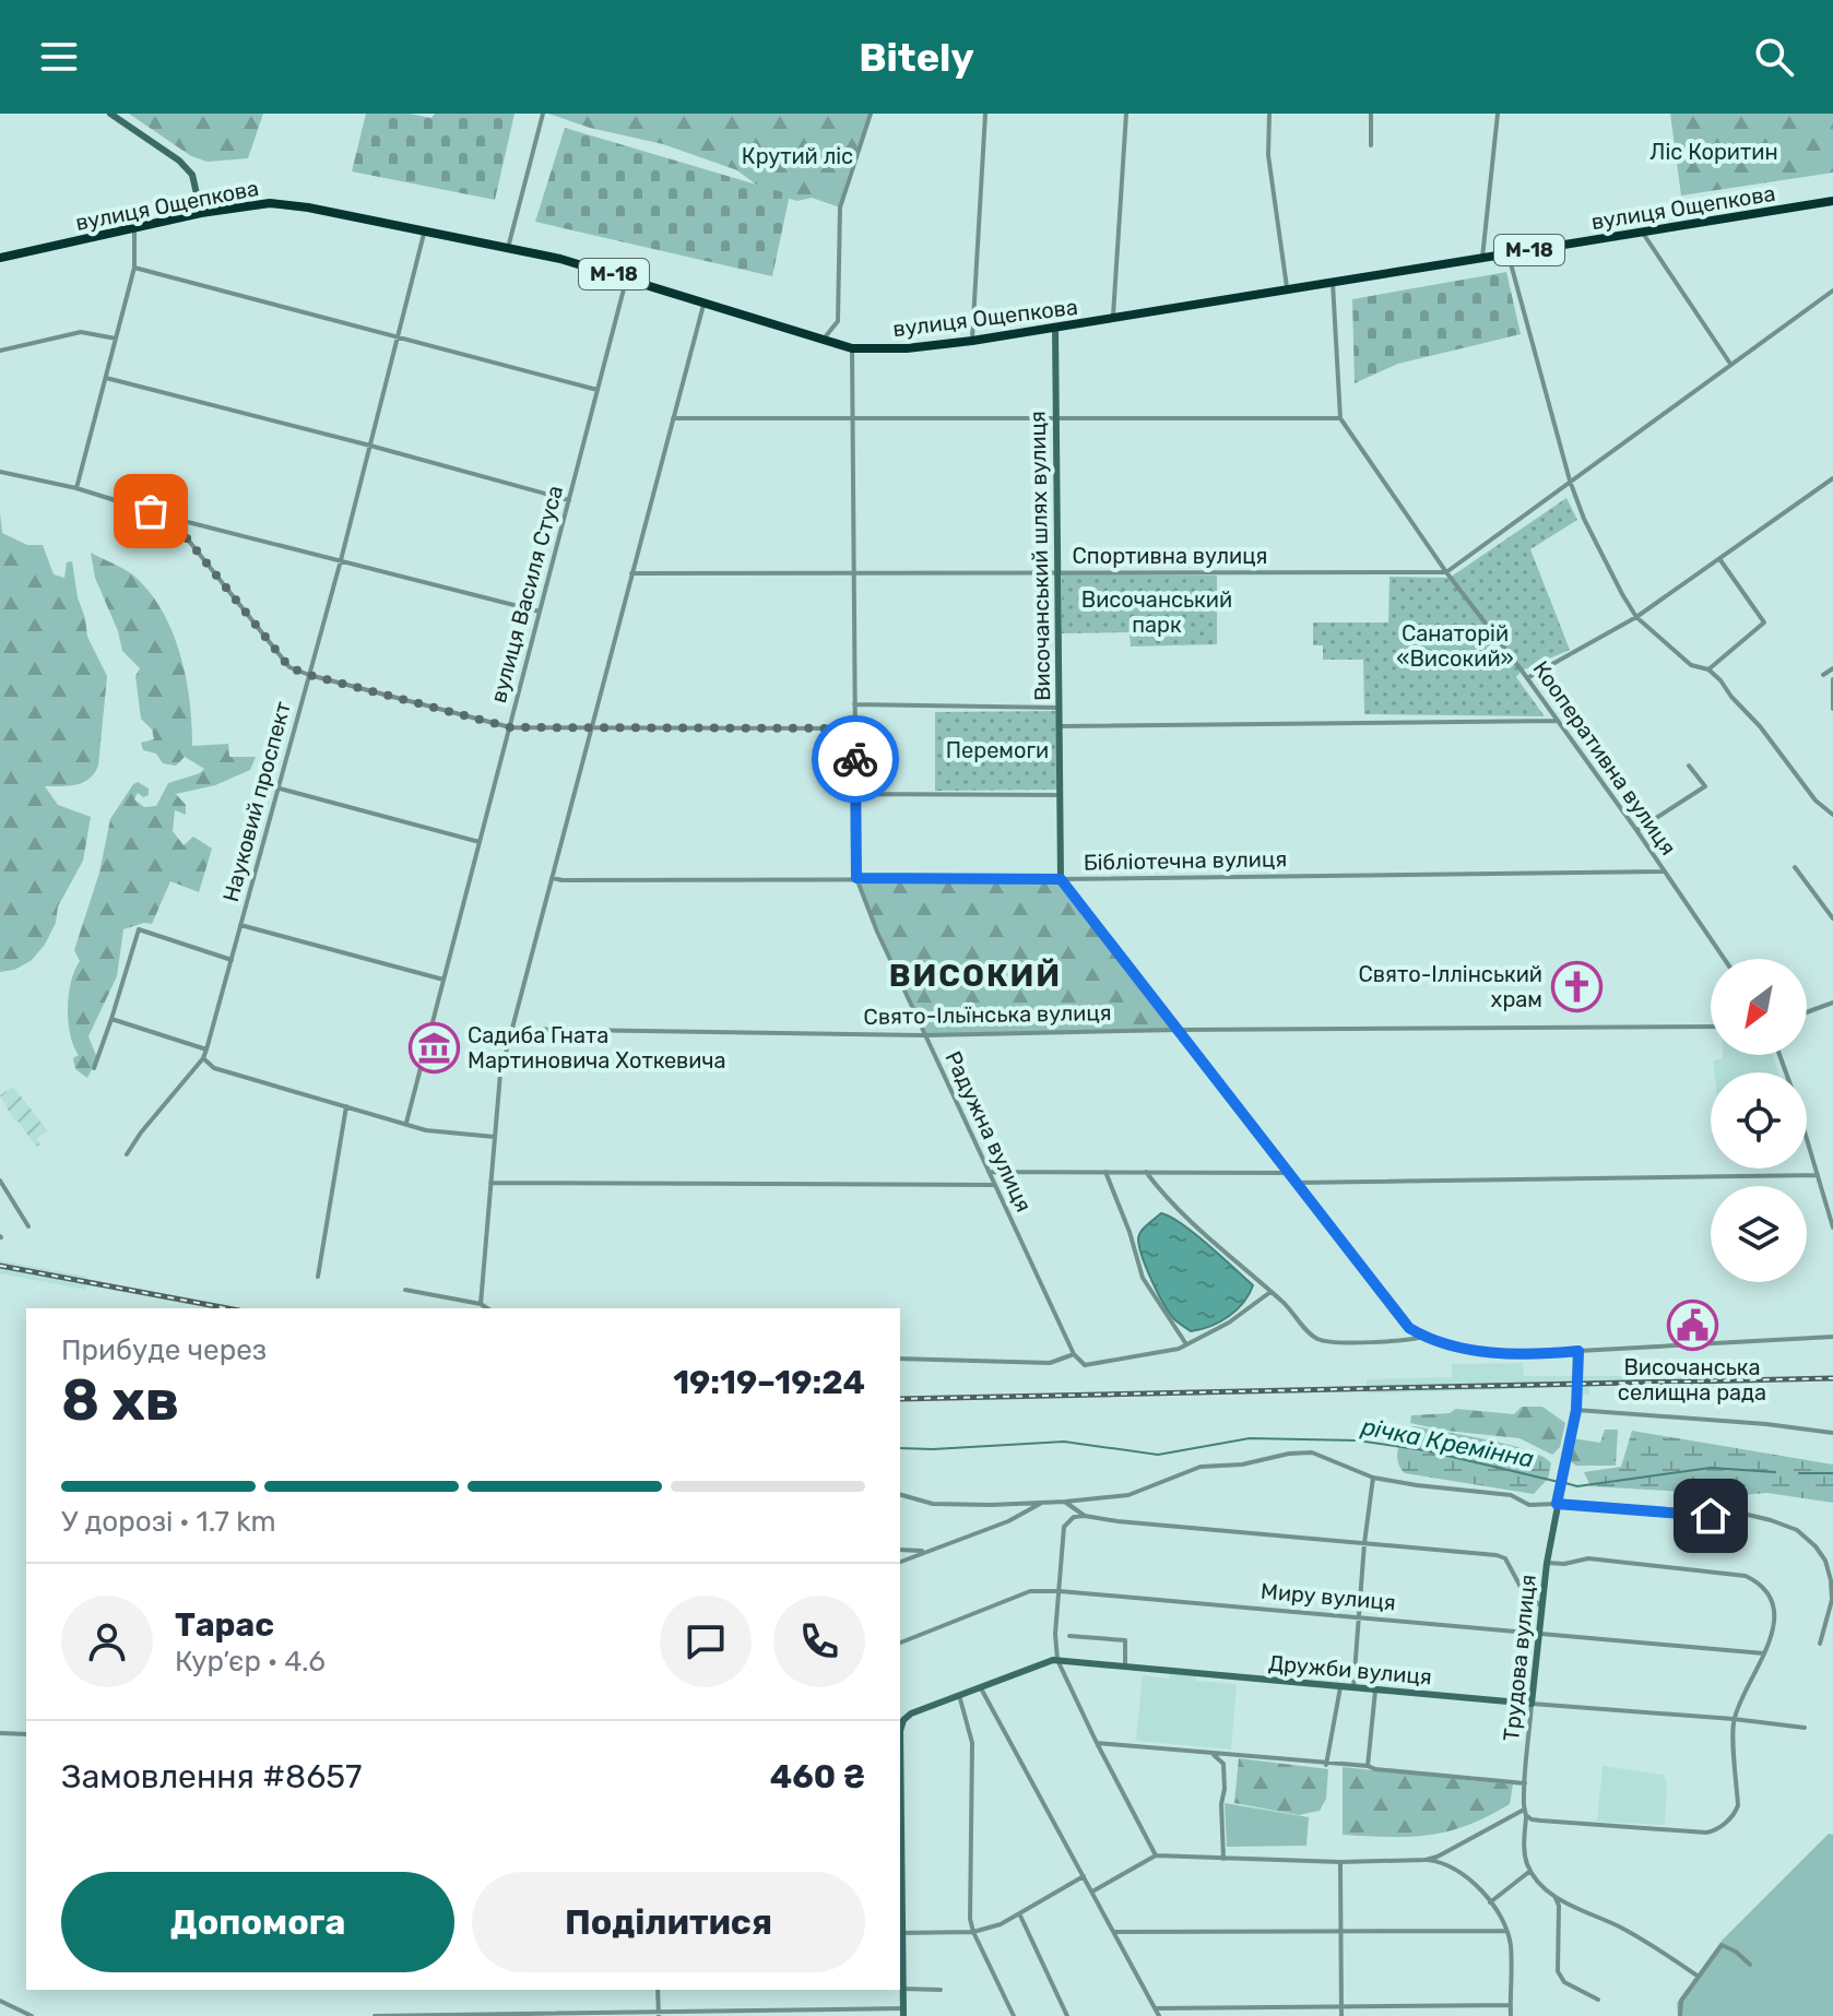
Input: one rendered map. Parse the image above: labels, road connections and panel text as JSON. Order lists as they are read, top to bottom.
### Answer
{
  "streets": {
    "highway": ["вулиця Ощепкова", "М-18"],
    "street": [
      "Височанський шлях вулиця",
      "Спортивна вулиця",
      "вулиця Василя Стуса",
      "Кооперативна вулиця",
      "Науковий проспект",
      "Бібліотечна вулиця",
      "Свято-Ільїнська вулиця",
      "Радужна вулиця",
      "Миру вулиця",
      "Трудова вулиця",
      "Дружби вулиця"
    ]
  },
  "crossings": [
    ["вулиця Ощепкова", "Височанський шлях вулиця"],
    ["вулиця Ощепкова", "вулиця Василя Стуса"],
    ["вулиця Ощепкова", "Науковий проспект"],
    ["вулиця Ощепкова", "Радужна вулиця"],
    ["Височанський шлях вулиця", "Спортивна вулиця"],
    ["Височанський шлях вулиця", "Бібліотечна вулиця"],
    ["Спортивна вулиця", "Кооперативна вулиця"],
    ["Спортивна вулиця", "Радужна вулиця"],
    ["Кооперативна вулиця", "Бібліотечна вулиця"],
    ["Бібліотечна вулиця", "Радужна вулиця"],
    ["Свято-Ільїнська вулиця", "Радужна вулиця"],
    ["Миру вулиця", "Трудова вулиця"],
    ["Трудова вулиця", "Дружби вулиця"]
  ],
  "districts": ["ВИСОКИЙ"],
  "water": ["річка Кремінна"],
  "parks": [
    "Ліс Коритин",
    "Крутий ліс",
    "Височанський парк",
    "Санаторій «Високий»",
    "Перемоги"
  ],
  "places": {
    "church": ["Свято-Іллінський храм"],
    "museum": ["Садиба Гната Мартиновича Хоткевича"],
    "public building": ["Височанська селищна рада"]
  },
  "north": "bottom left",
  "page": {
    "header": "Bitely",
    "heading": ["8 хв", "Прибуде через", "19:19–19:24"],
    "panel": [
      "Тарас",
      "Кур’єр · 4.6",
      "Замовлення #8657",
      "460 ₴"
    ],
    "bar": "У дорозі · 1.7 km",
    "buttons": ["Допомога", "Поділитися"]
  }
}
